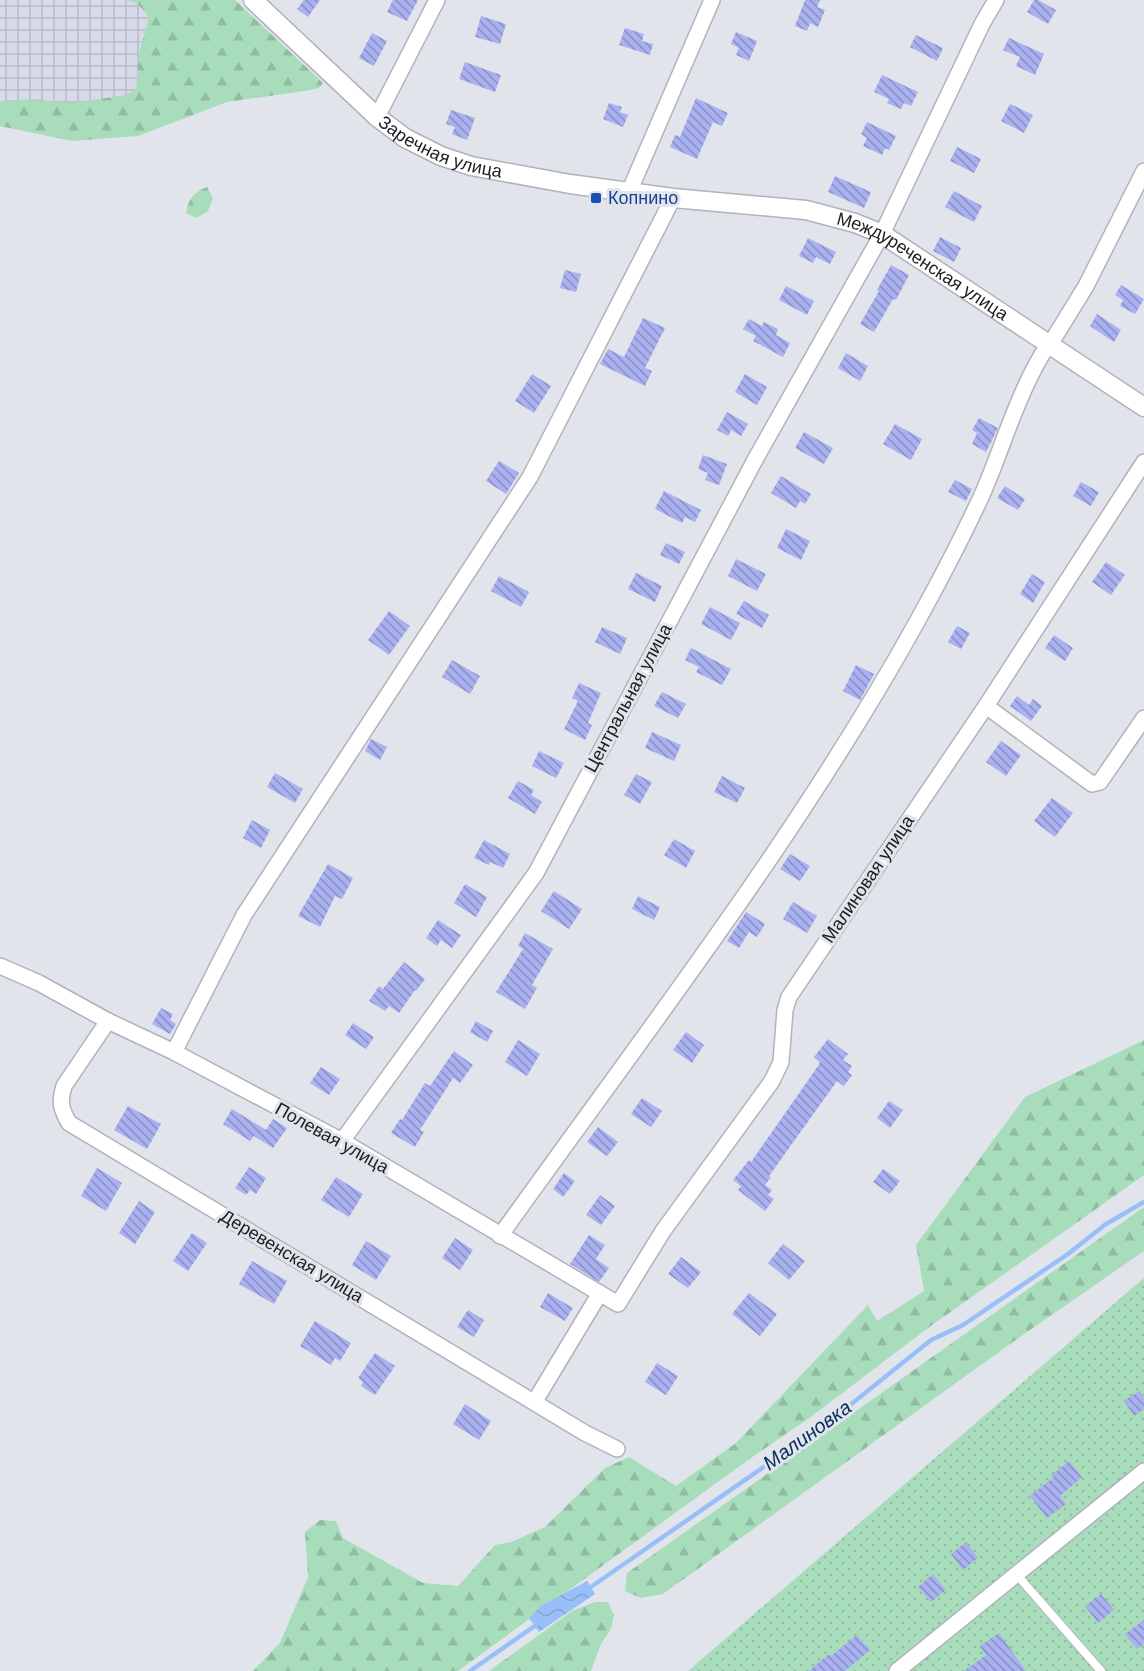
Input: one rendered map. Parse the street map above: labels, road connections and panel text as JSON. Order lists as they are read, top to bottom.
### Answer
{
  "streets": {
    "street": [
      "Заречная улица",
      "Междуреченская улица",
      "Центральная улица",
      "Малиновая улица",
      "Полевая улица",
      "Деревенская улица"
    ]
  },
  "crossings": [
    ["Заречная улица", "Междуреченская улица"],
    ["Междуреченская улица", "Центральная улица"],
    ["Центральная улица", "Полевая улица"],
    ["Малиновая улица", "Полевая улица"],
    ["Полевая улица", "Деревенская улица"]
  ],
  "water": ["Малиновка"],
  "places": {
    "transit": ["Копнино"]
  }
}
